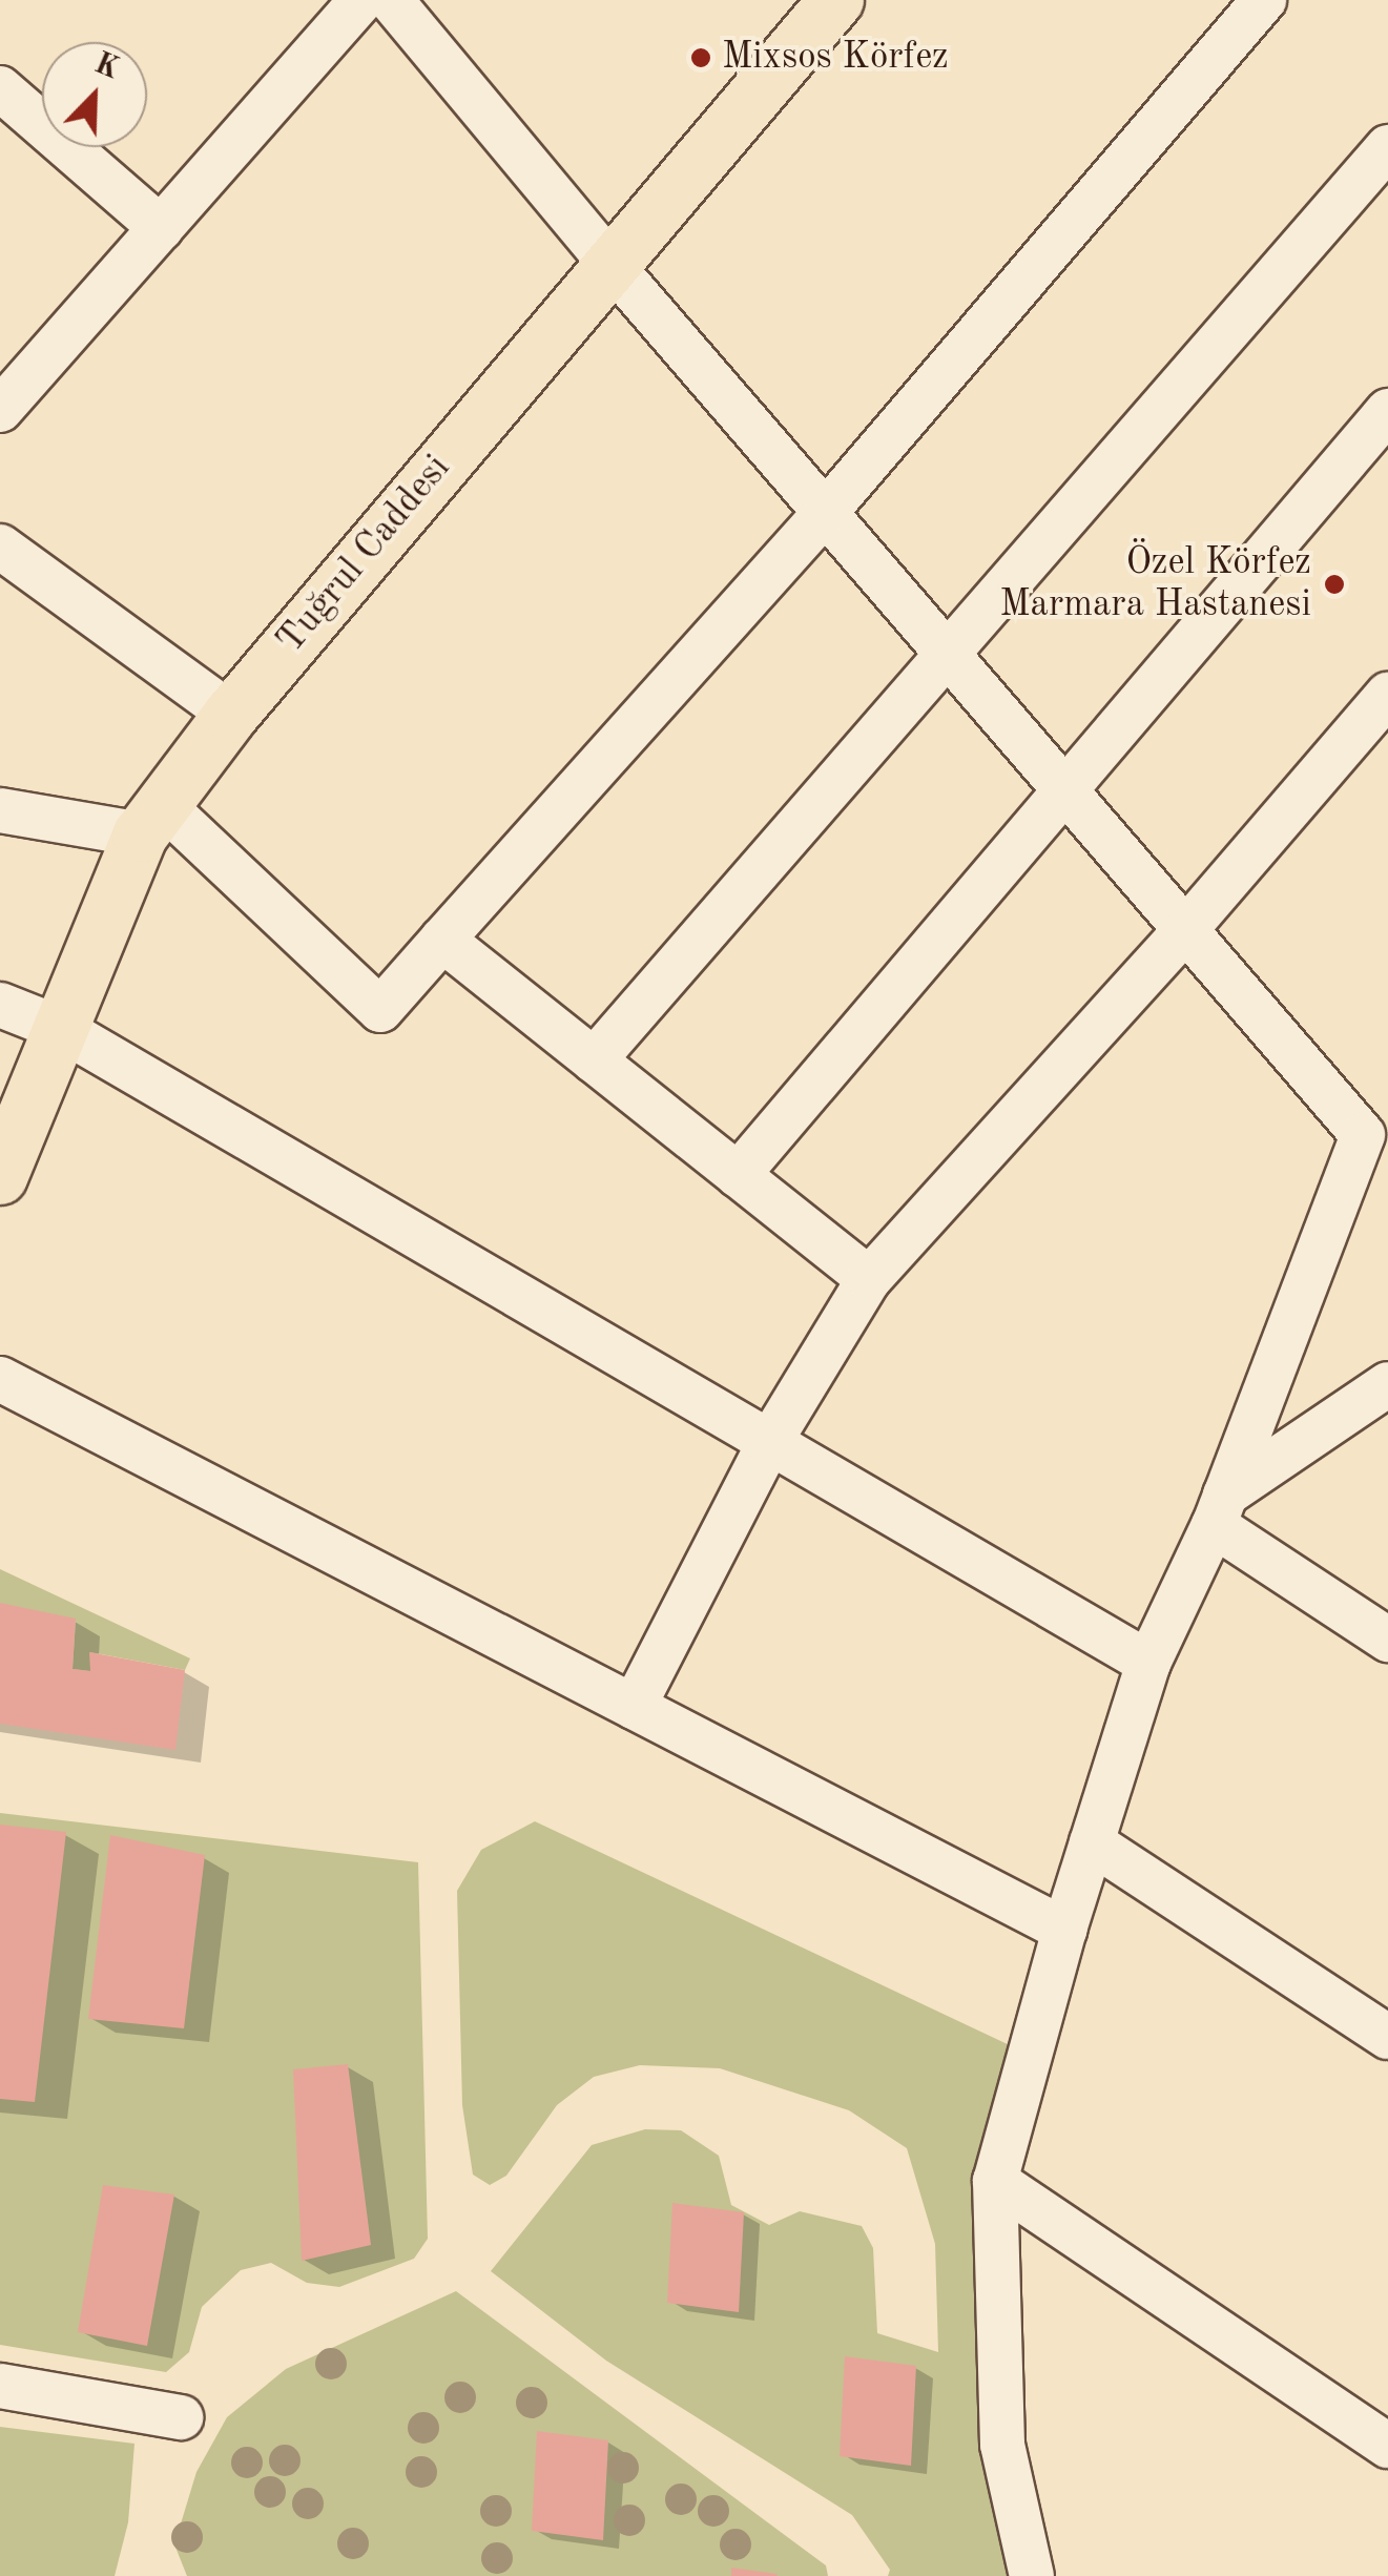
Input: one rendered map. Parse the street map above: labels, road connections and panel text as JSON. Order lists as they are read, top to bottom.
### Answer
{
  "streets": {
    "main road": ["Tuğrul Caddesi"]
  },
  "places": ["Mixsos Körfez", "Özel Körfez Marmara Hastanesi"],
  "north": "top right"
}
